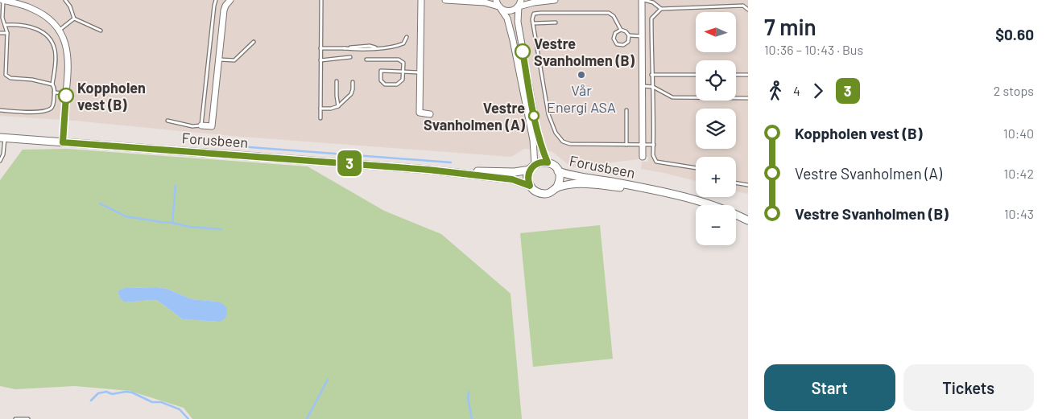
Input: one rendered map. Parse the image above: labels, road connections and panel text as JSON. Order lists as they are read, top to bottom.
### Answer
{
  "streets": {
    "main road": ["Forusbeen"]
  },
  "places": [
    "Vestre Svanholmen (B)",
    "Vår Energi ASA",
    "Koppholen vest (B)",
    "Vestre Svanholmen (A)"
  ],
  "lines": ["bus line 3"],
  "north": "left",
  "page": {
    "on_map": "3",
    "heading": ["7 min", "10:36 – 10:43 · Bus", "$0.60"],
    "map_buttons": ["+", "−"],
    "legs": ["4", "3", "2 stops"],
    "list": [
      {
        "name": "Koppholen vest (B)",
        "value": "10:40"
      },
      {
        "name": "Vestre Svanholmen (A)",
        "value": "10:42"
      },
      {
        "name": "Vestre Svanholmen (B)",
        "value": "10:43"
      }
    ],
    "buttons": ["Start", "Tickets"]
  }
}
